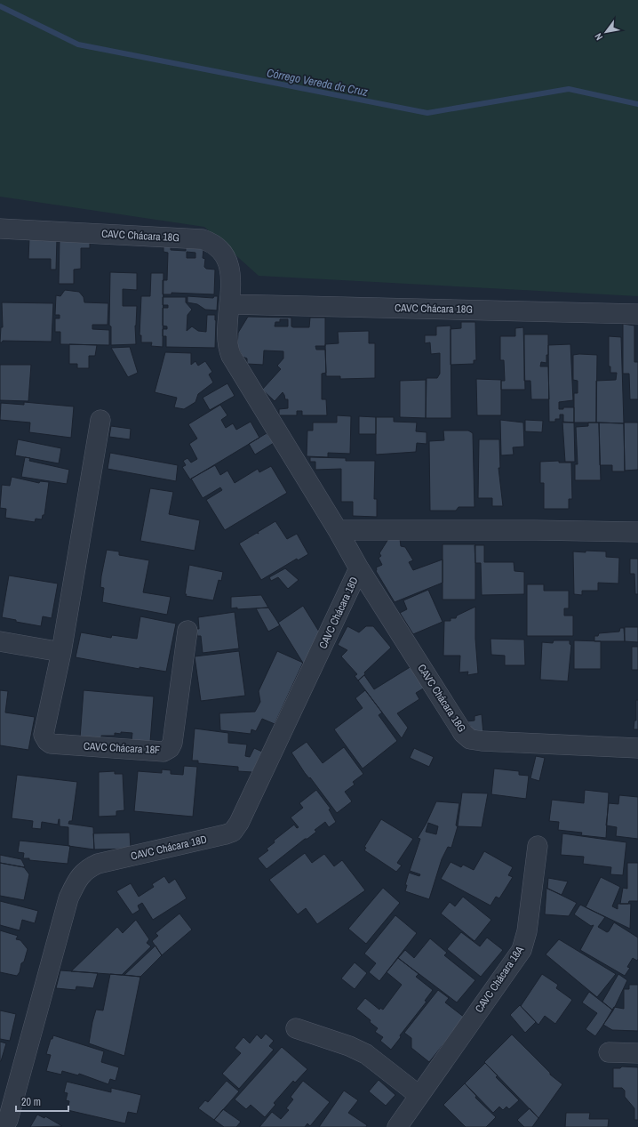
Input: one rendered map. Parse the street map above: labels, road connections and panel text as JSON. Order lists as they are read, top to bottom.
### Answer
{
  "streets": {
    "street": [
      "CAVC Chácara 18G",
      "CAVC Chácara 18D",
      "CAVC Chácara 18F",
      "CAVC Chácara 18A"
    ]
  },
  "crossings": [
    ["CAVC Chácara 18G", "CAVC Chácara 18D"]
  ],
  "water": ["Córrego Vereda da Cruz"],
  "scale_bar": "20 m",
  "north": "bottom left"
}
